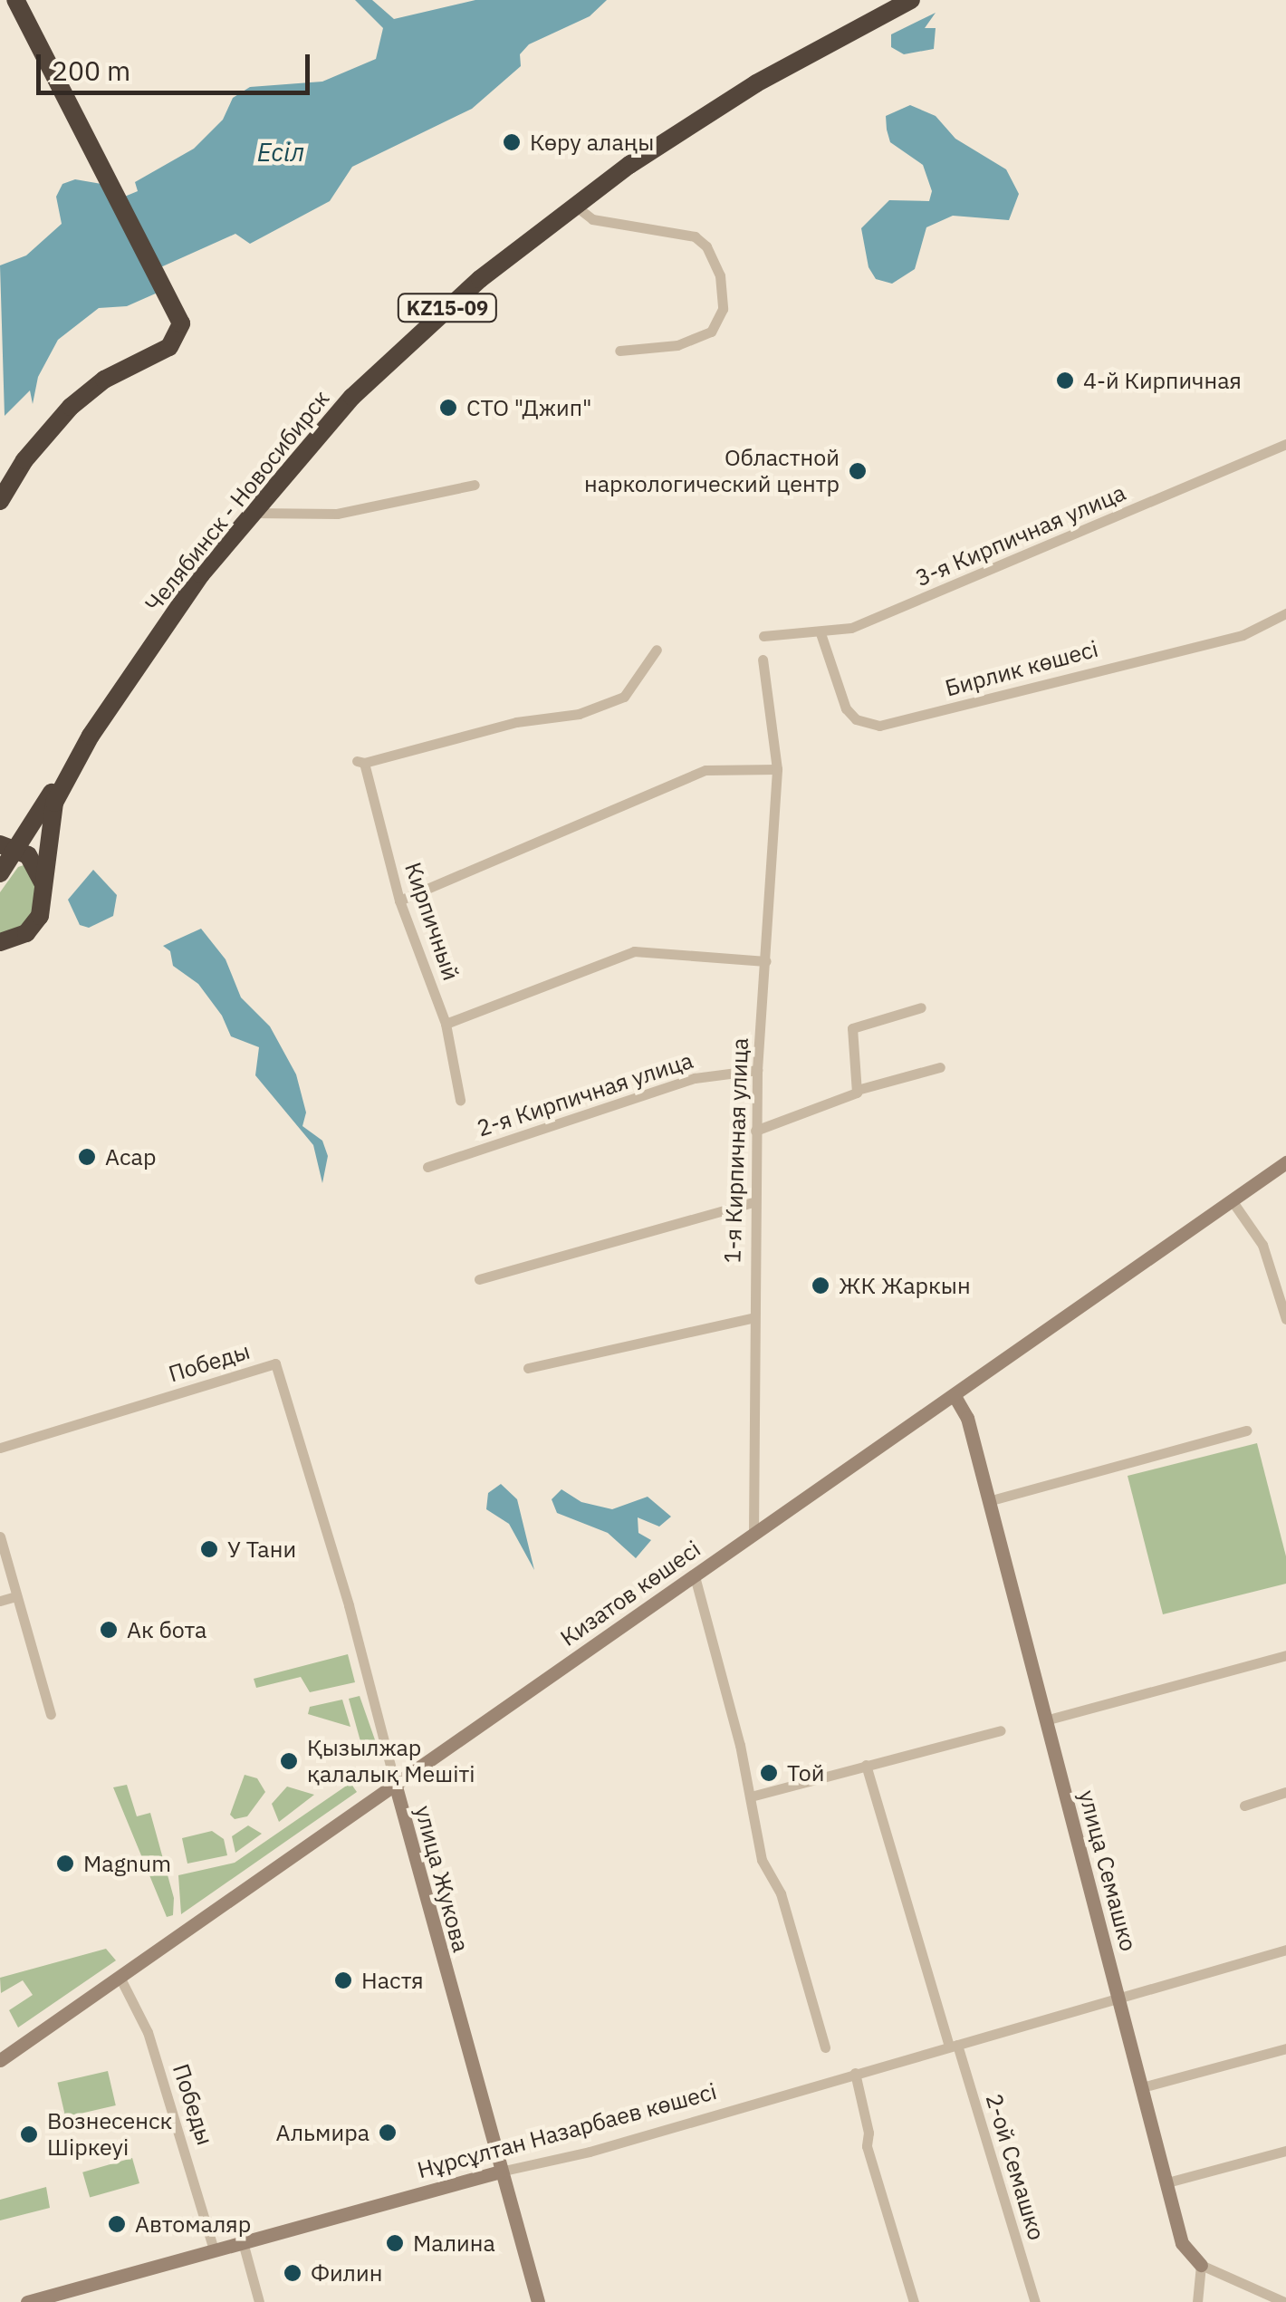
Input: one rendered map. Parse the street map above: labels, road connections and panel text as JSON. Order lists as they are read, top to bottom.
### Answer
{
  "streets": {
    "highway": ["KZ15-09", "Челябинск - Новосибирск"],
    "main road": [
      "Кизатов көшесі",
      "улица Семашко",
      "улица Жукова",
      "Нұрсұлтан Назарбаев көшесі"
    ],
    "street": [
      "3-я Кирпичная улица",
      "Бирлик көшесі",
      "Кирпичный",
      "2-я Кирпичная улица",
      "1-я Кирпичная улица",
      "Победы",
      "2-ой Семашко"
    ]
  },
  "crossings": [
    ["KZ15-09", "Челябинск - Новосибирск"],
    ["3-я Кирпичная улица", "Бирлик көшесі"],
    ["2-я Кирпичная улица", "1-я Кирпичная улица"],
    ["1-я Кирпичная улица", "Кизатов көшесі"],
    ["Победы", "Кизатов көшесі"],
    ["Победы", "улица Жукова"],
    ["Победы", "Нұрсұлтан Назарбаев көшесі"],
    ["Кизатов көшесі", "улица Семашко"],
    ["Кизатов көшесі", "улица Жукова"],
    ["улица Семашко", "Нұрсұлтан Назарбаев көшесі"],
    ["улица Жукова", "Нұрсұлтан Назарбаев көшесі"],
    ["Нұрсұлтан Назарбаев көшесі", "2-ой Семашко"]
  ],
  "water": ["Есіл"],
  "places": [
    "Көру алаңы",
    "4-й Кирпичная",
    "СТО \"Джип\"",
    "Областной наркологический центр",
    "Асар",
    "ЖК Жаркын",
    "У Тани",
    "Ак бота",
    "Қызылжар қалалық Мешіті",
    "Той",
    "Magnum",
    "Настя",
    "Альмира",
    "Вознесенск Шіркеуі",
    "Автомаляр",
    "Малина",
    "Филин"
  ],
  "scale_bar": "200 m"
}
